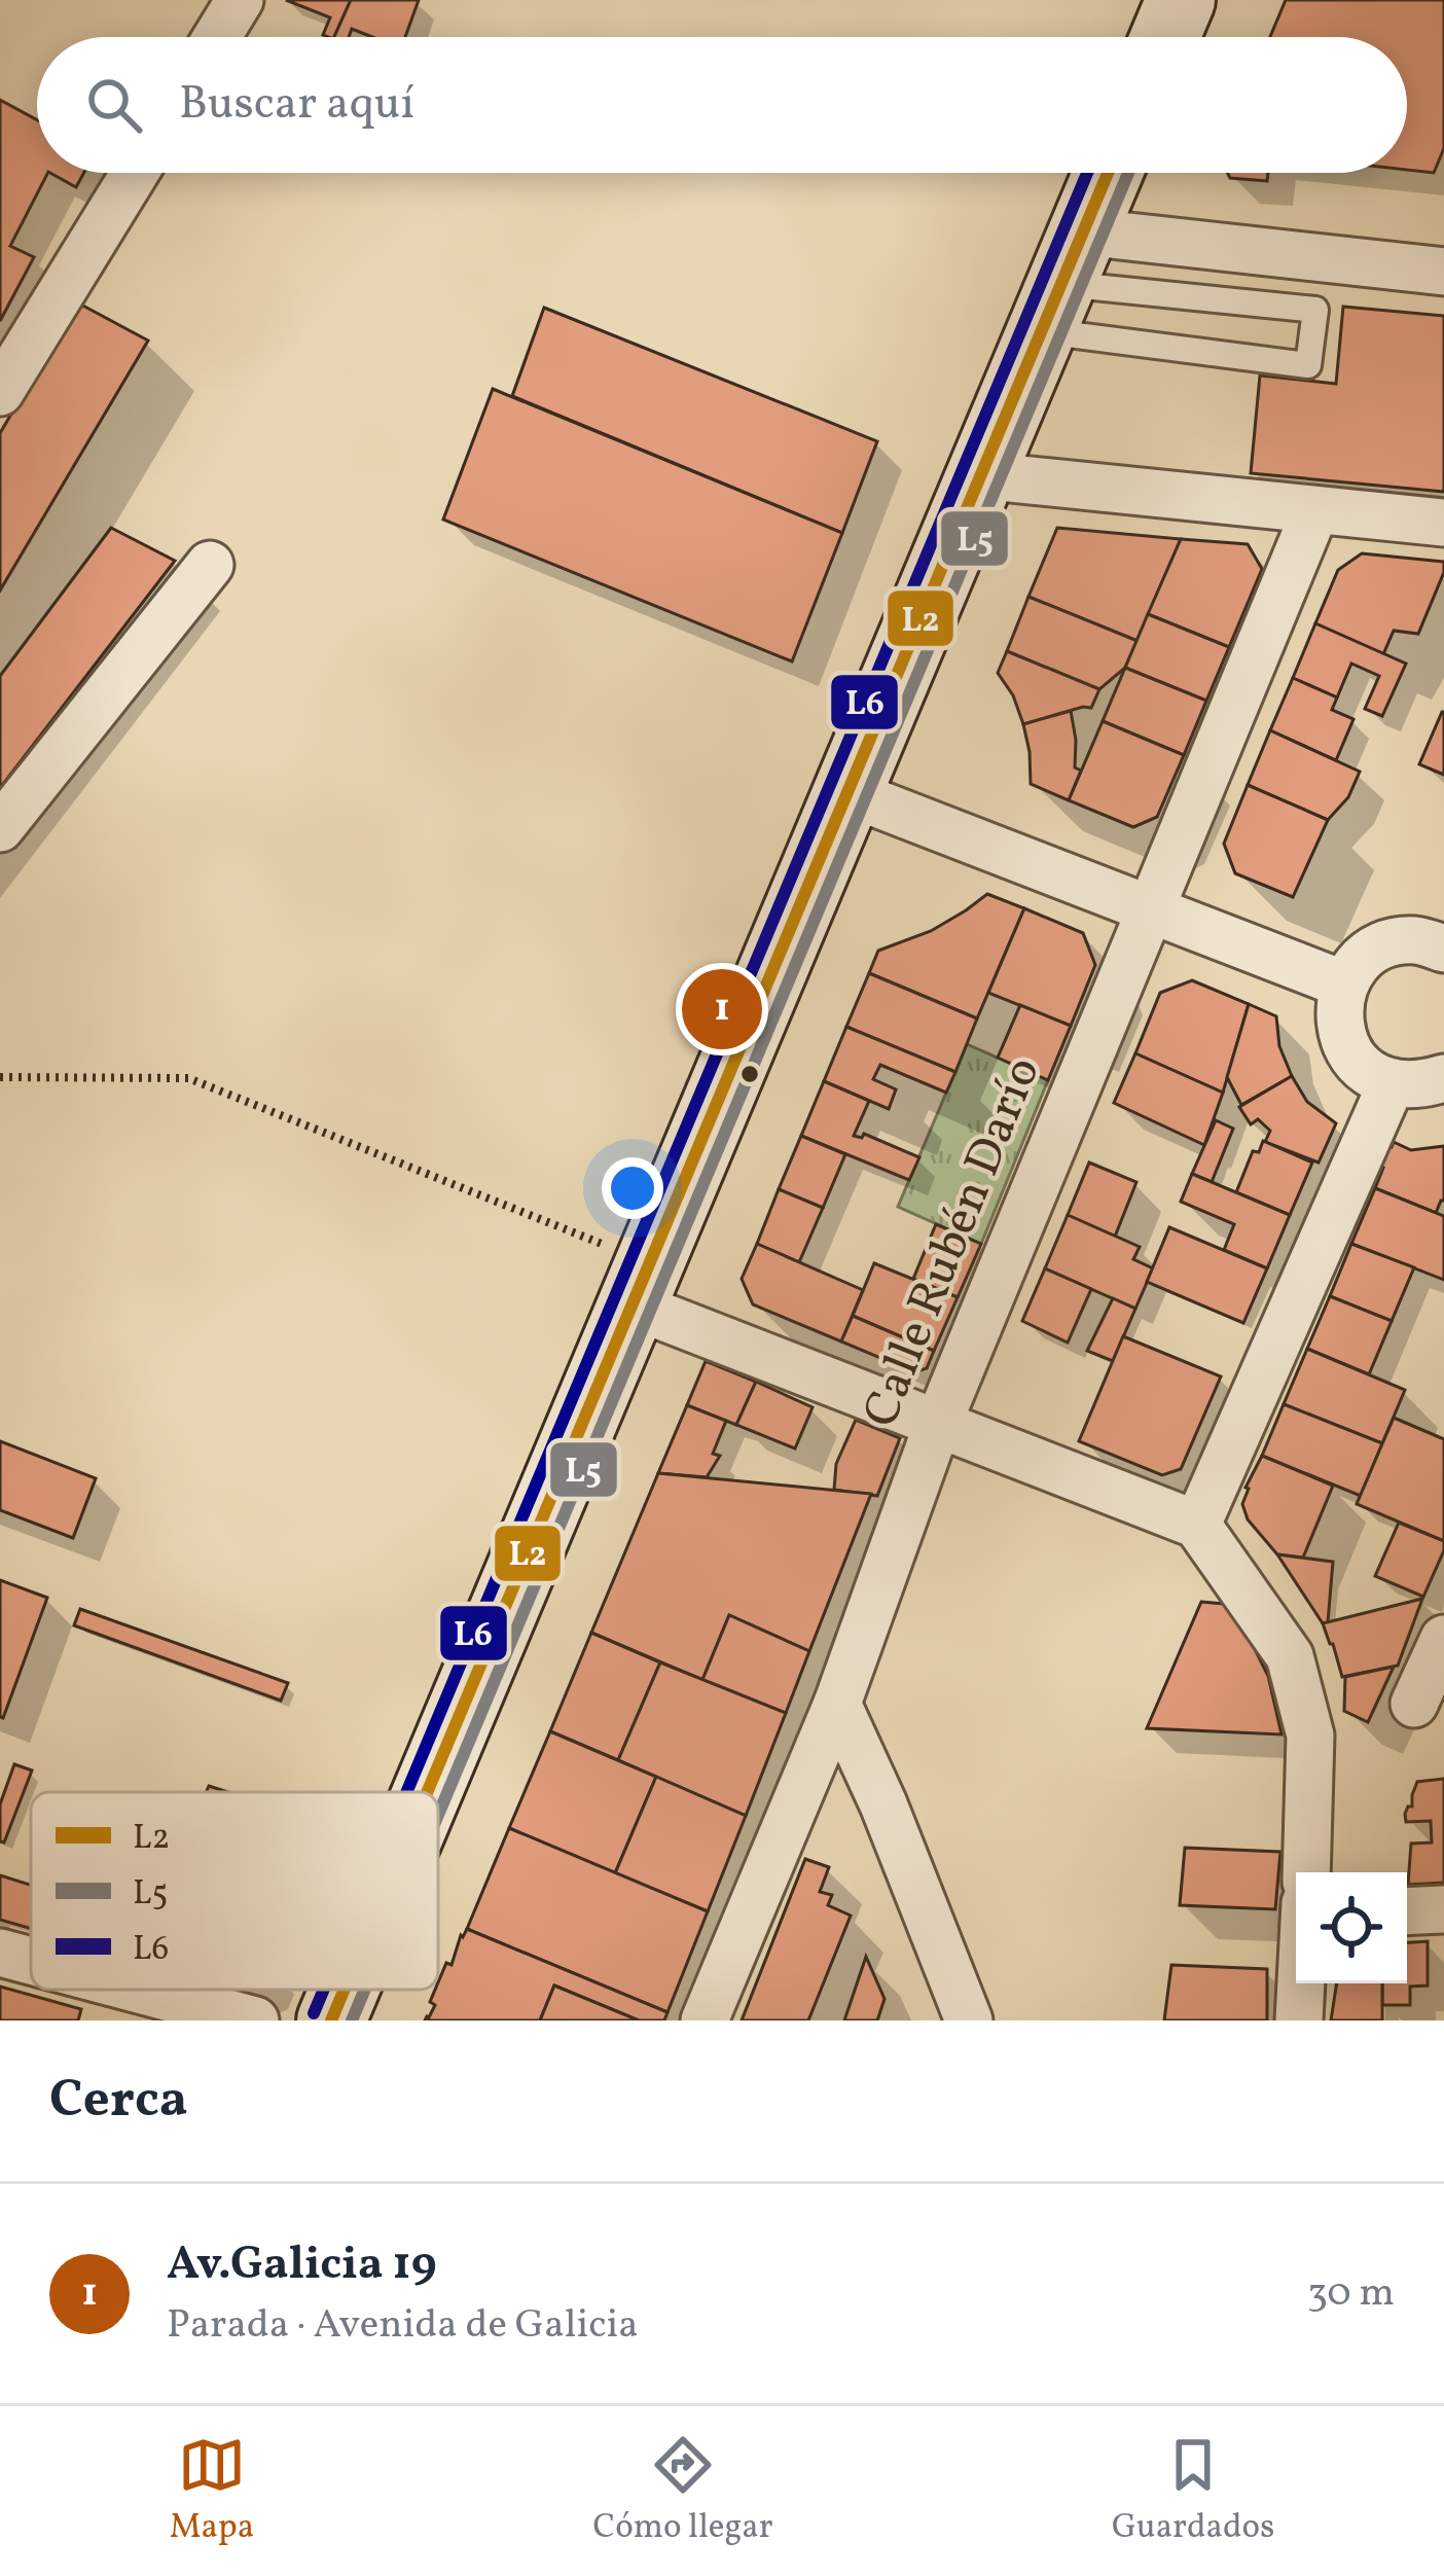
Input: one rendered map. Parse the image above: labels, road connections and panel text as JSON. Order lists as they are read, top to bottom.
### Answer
{
  "streets": {
    "street": ["Calle Rubén Darío"]
  },
  "lines": ["transit line L2", "transit line L5", "transit line L6"],
  "legend": ["L2", "L5", "L6"],
  "page": {
    "search": "Buscar aquí",
    "pins": "1",
    "heading": "Cerca",
    "list": [
      {
        "mark": "1",
        "name": "Av.Galicia 19",
        "note": "Parada · Avenida de Galicia",
        "value": "30 m"
      }
    ],
    "nav": ["Mapa", "Cómo llegar", "Guardados"]
  }
}
